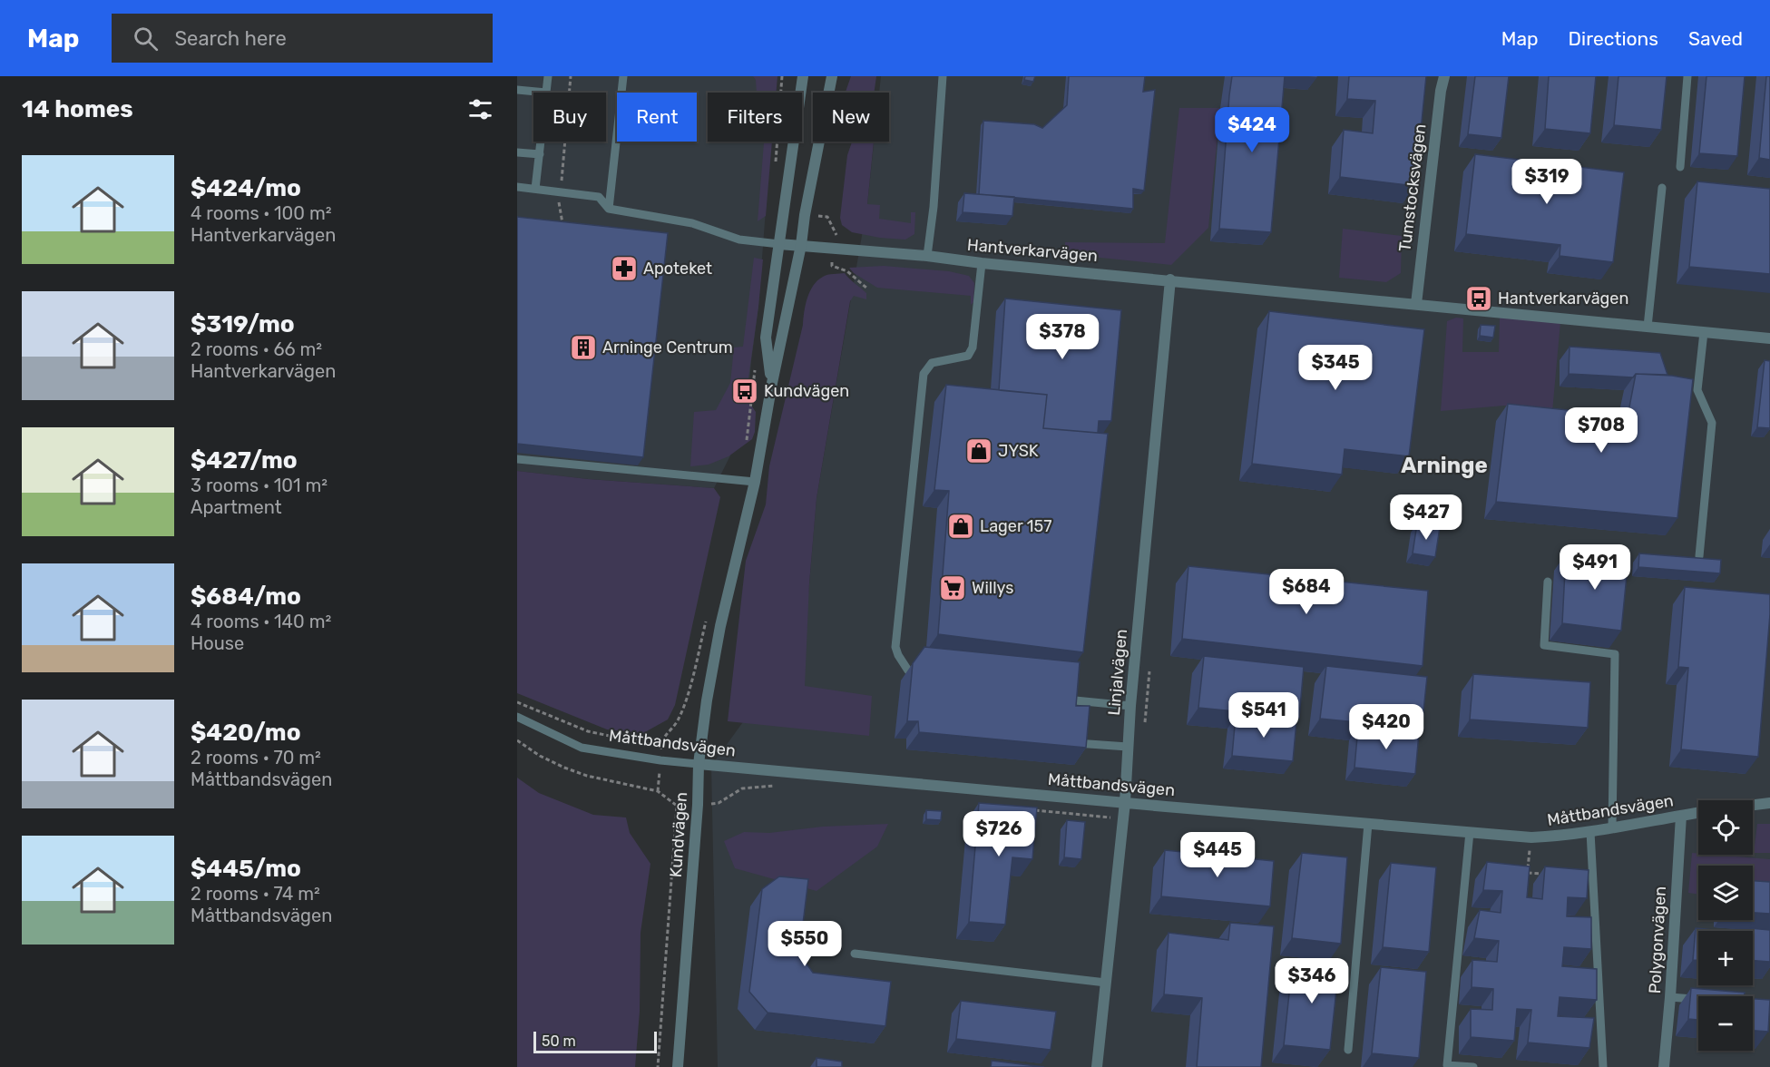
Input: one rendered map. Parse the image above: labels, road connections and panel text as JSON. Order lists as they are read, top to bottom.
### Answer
{
  "streets": {
    "street": [
      "Tumstocksvägen",
      "Hantverkarvägen",
      "Linjalvägen",
      "Måttbandsvägen",
      "Kundvägen",
      "Polygonvägen"
    ]
  },
  "crossings": [
    ["Tumstocksvägen", "Hantverkarvägen"],
    ["Hantverkarvägen", "Linjalvägen"],
    ["Hantverkarvägen", "Kundvägen"],
    ["Linjalvägen", "Måttbandsvägen"],
    ["Måttbandsvägen", "Kundvägen"],
    ["Måttbandsvägen", "Polygonvägen"]
  ],
  "districts": ["Arninge"],
  "places": {
    "pharmacy": ["Apoteket"],
    "bus stop": ["Hantverkarvägen", "Kundvägen"],
    "building": ["Arninge Centrum"],
    "shop": ["JYSK", "Lager 157"],
    "supermarket": ["Willys"]
  },
  "scale_bar": "50 m",
  "page": {
    "header": "Map",
    "search": "Search here",
    "nav": ["Map", "Directions", "Saved"],
    "heading": "14 homes",
    "chip": [
      "Buy",
      "Rent",
      "Filters",
      "New"
    ],
    "price": [
      "$424",
      "$319",
      "$378",
      "$345",
      "$708",
      "$427",
      "$491",
      "$684",
      "$541",
      "$420",
      "$726",
      "$445",
      "$550",
      "$346"
    ],
    "list": [
      {
        "name": "$424/mo",
        "note": "4 rooms · 100 m² · Hantverkarvägen"
      },
      {
        "name": "$319/mo",
        "note": "2 rooms · 66 m² · Hantverkarvägen"
      },
      {
        "name": "$427/mo",
        "note": "3 rooms · 101 m² · Apartment"
      },
      {
        "name": "$684/mo",
        "note": "4 rooms · 140 m² · House"
      },
      {
        "name": "$420/mo",
        "note": "2 rooms · 70 m² · Måttbandsvägen"
      },
      {
        "name": "$445/mo",
        "note": "2 rooms · 74 m² · Måttbandsvägen"
      }
    ],
    "map_buttons": ["+", "−"],
    "scale": "50 m"
  }
}
